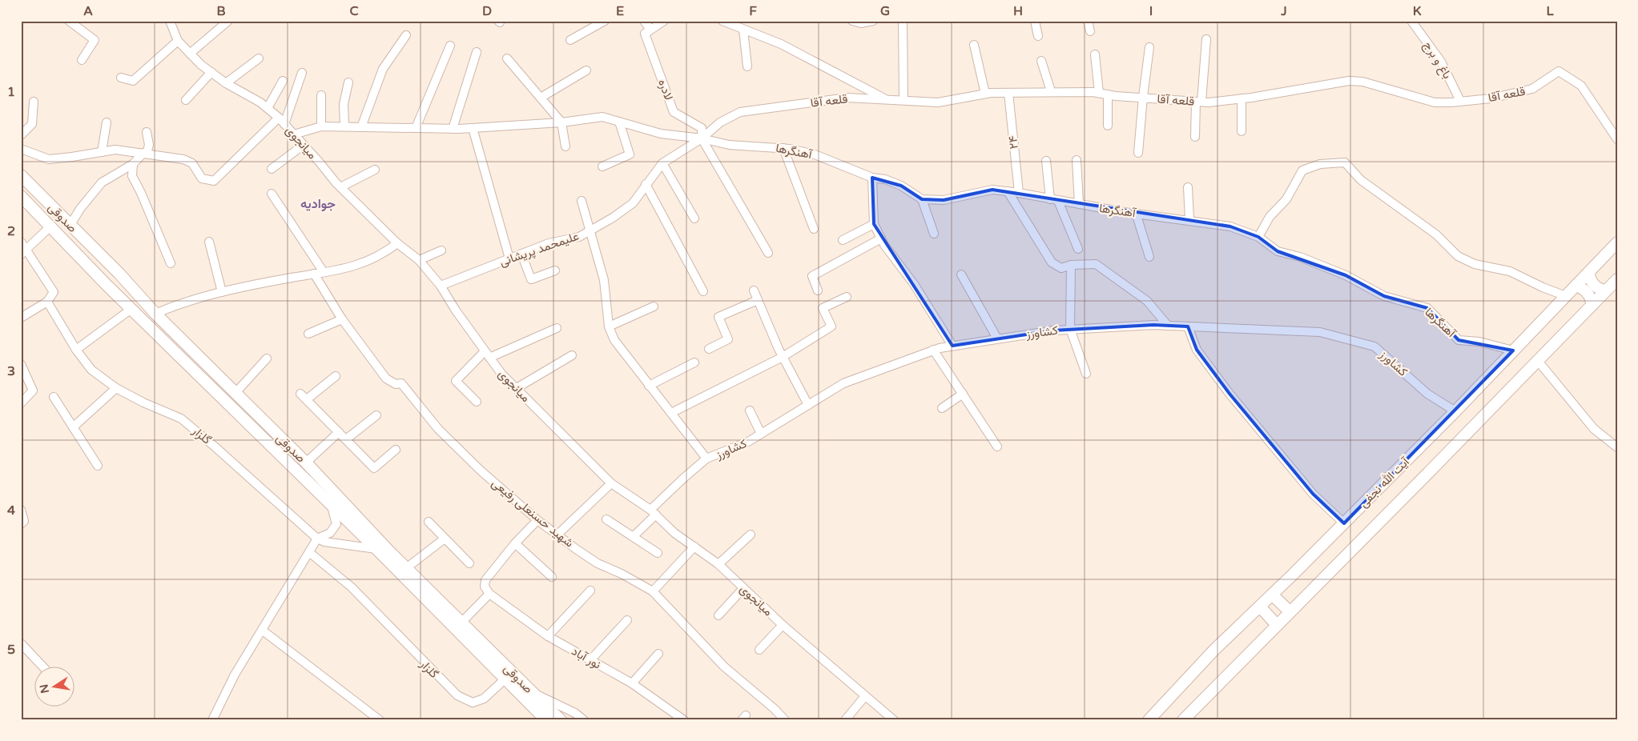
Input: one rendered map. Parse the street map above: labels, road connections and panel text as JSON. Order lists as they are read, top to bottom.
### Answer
{
  "streets": {
    "main road": ["صدوقی", "آیت الله نجفی"],
    "street": [
      "باغ و برج",
      "لادره",
      "قلعه آقا",
      "میانجوی",
      "۲۴",
      "آهنگرها",
      "علیمحمد پریشانی",
      "کشاورز",
      "گلزار",
      "شهید حسنعلی رفیعی",
      "نور آباد"
    ]
  },
  "crossings": [
    ["باغ و برج", "قلعه آقا"],
    ["لادره", "قلعه آقا"],
    ["لادره", "آهنگرها"],
    ["لادره", "علیمحمد پریشانی"],
    ["قلعه آقا", "۲۴"],
    ["قلعه آقا", "آهنگرها"],
    ["قلعه آقا", "علیمحمد پریشانی"],
    ["میانجوی", "آهنگرها"],
    ["میانجوی", "علیمحمد پریشانی"],
    ["میانجوی", "کشاورز"],
    ["۲۴", "آهنگرها"],
    ["آهنگرها", "علیمحمد پریشانی"],
    ["آهنگرها", "آیت الله نجفی"],
    ["صدوقی", "گلزار"],
    ["کشاورز", "آیت الله نجفی"]
  ],
  "districts": ["جوادیه"],
  "north": "left",
  "grid": {
    "columns": [
      "A",
      "B",
      "C",
      "D",
      "E",
      "F",
      "G",
      "H",
      "I",
      "J",
      "K",
      "L"
    ],
    "rows": [
      "1",
      "2",
      "3",
      "4",
      "5"
    ]
  }
}
